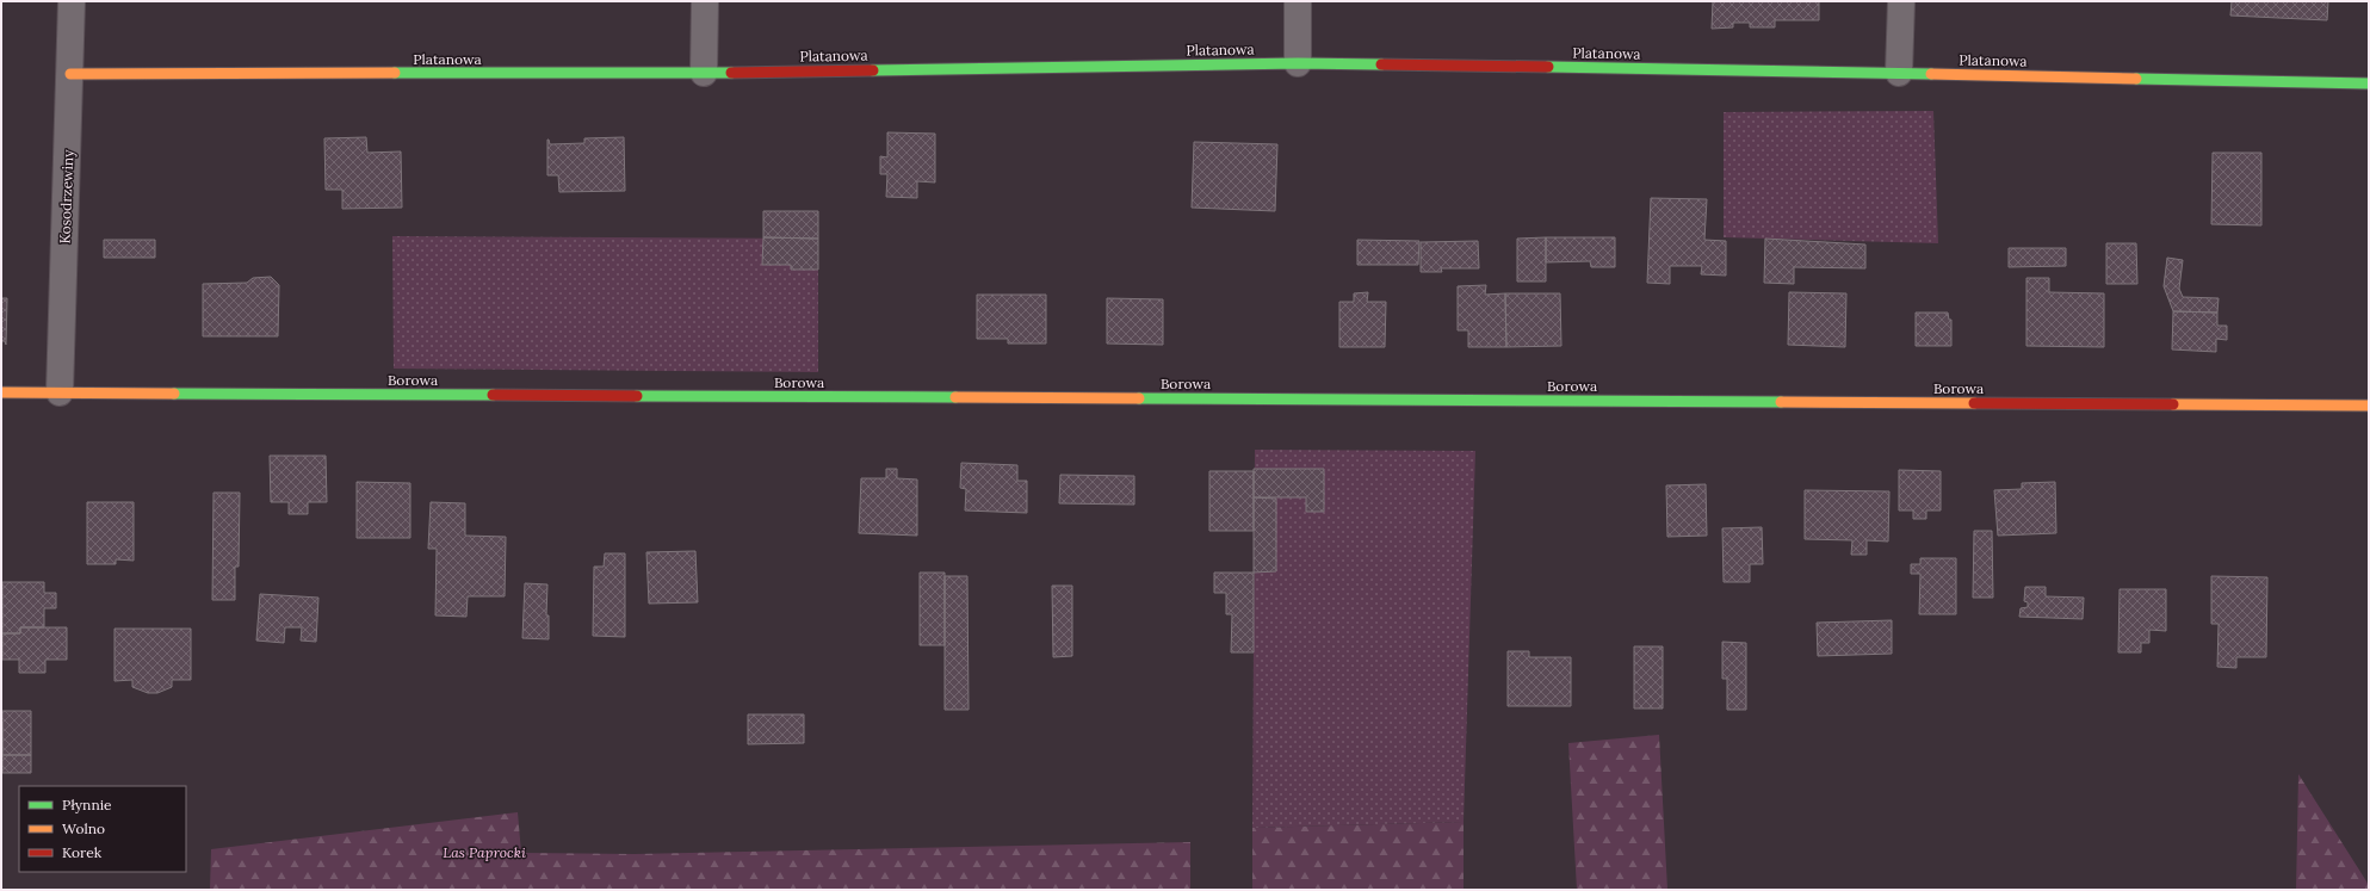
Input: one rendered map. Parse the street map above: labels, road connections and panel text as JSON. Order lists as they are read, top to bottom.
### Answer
{
  "streets": {
    "street": ["Platanowa", "Kosodrzewiny", "Borowa"]
  },
  "crossings": [
    ["Platanowa", "Kosodrzewiny"],
    ["Kosodrzewiny", "Borowa"]
  ],
  "parks": ["Las Paprocki"],
  "legend": ["Płynnie", "Wolno", "Korek"]
}
